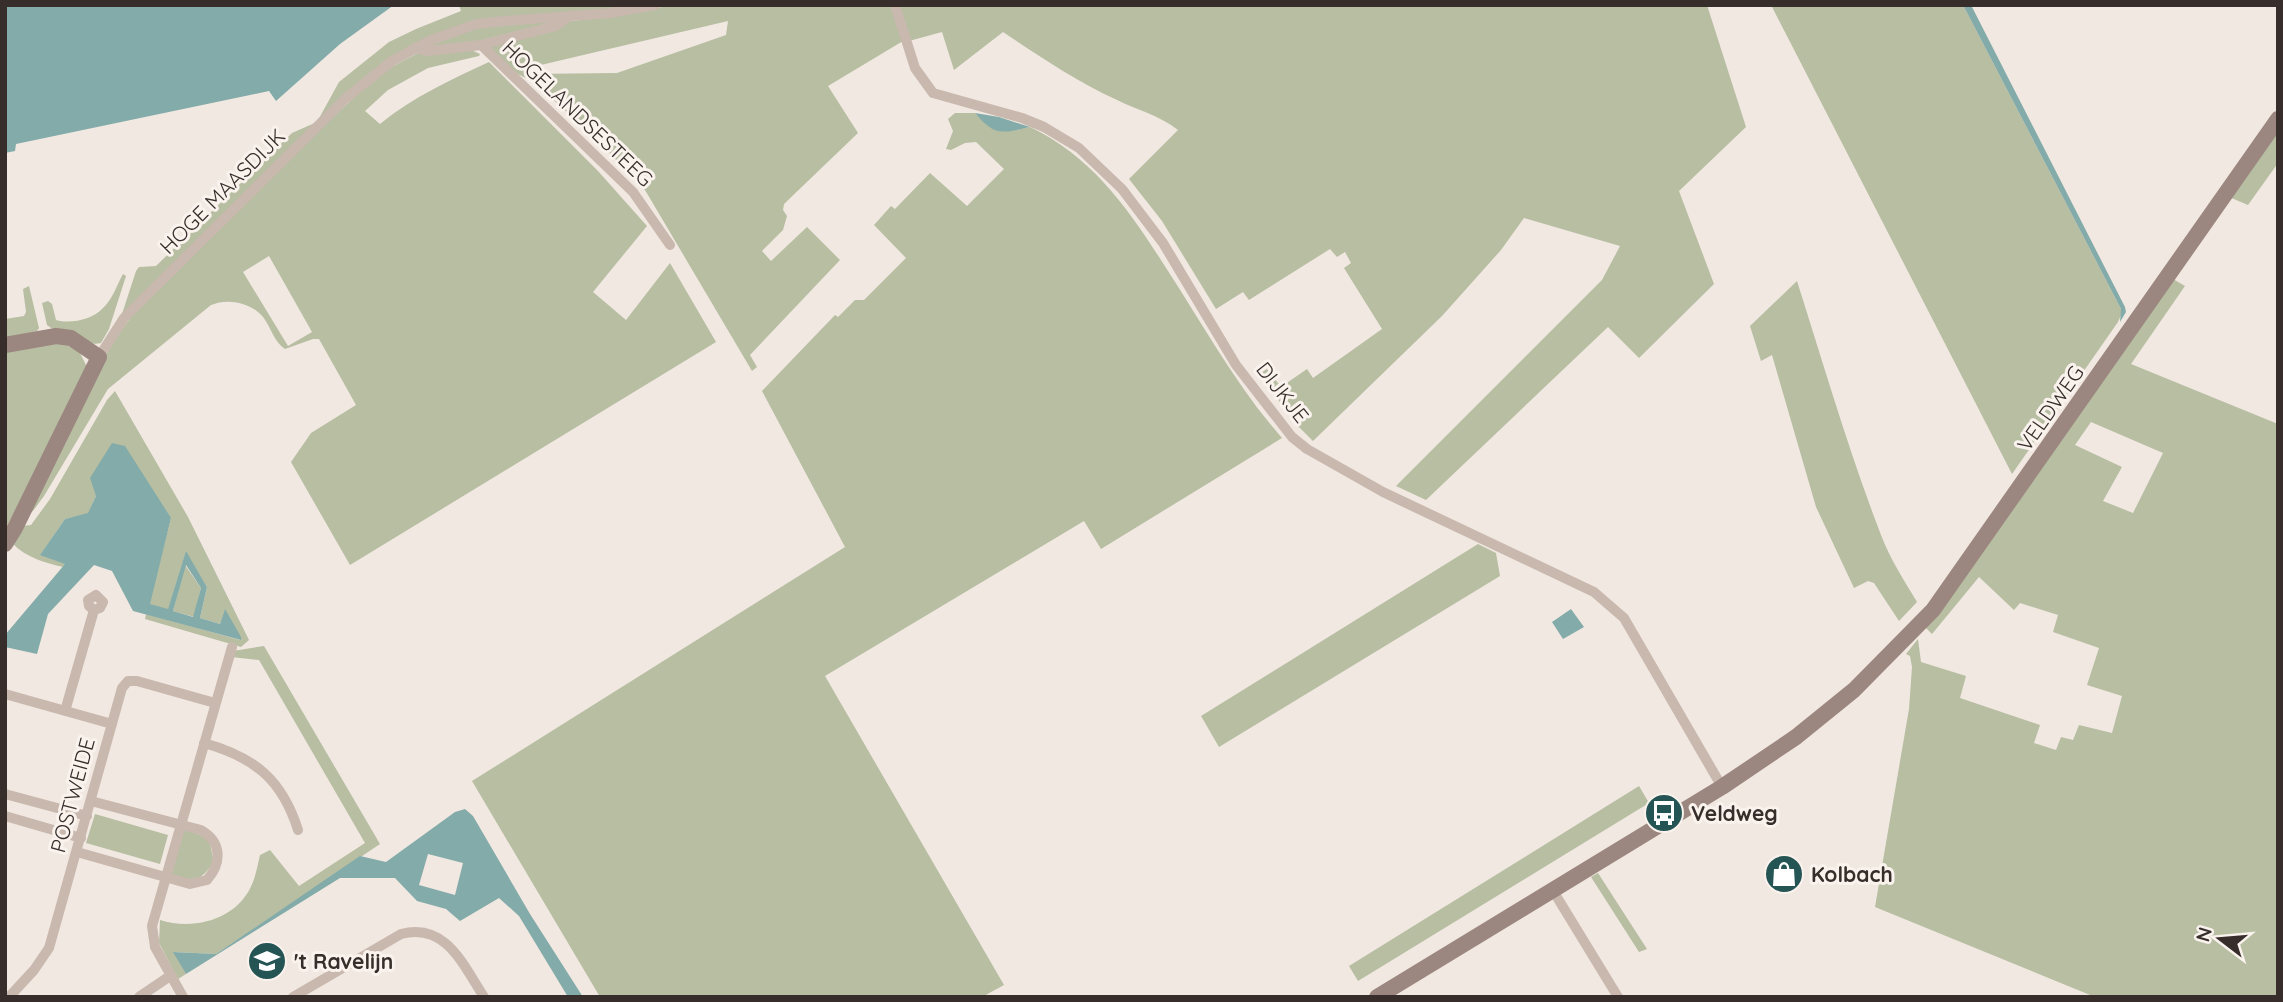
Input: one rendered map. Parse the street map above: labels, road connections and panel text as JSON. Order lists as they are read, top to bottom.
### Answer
{
  "streets": {
    "street": [
      "HOGELANDSESTEEG",
      "HOGE MAASDIJK",
      "DIJKJE",
      "VELDWEG",
      "POSTWEIDE"
    ]
  },
  "crossings": [
    ["DIJKJE", "VELDWEG"]
  ],
  "places": {
    "bus stop": ["Veldweg"],
    "shop": ["Kolbach"],
    "school or university": ["'t Ravelijn"]
  },
  "north": "left"
}
